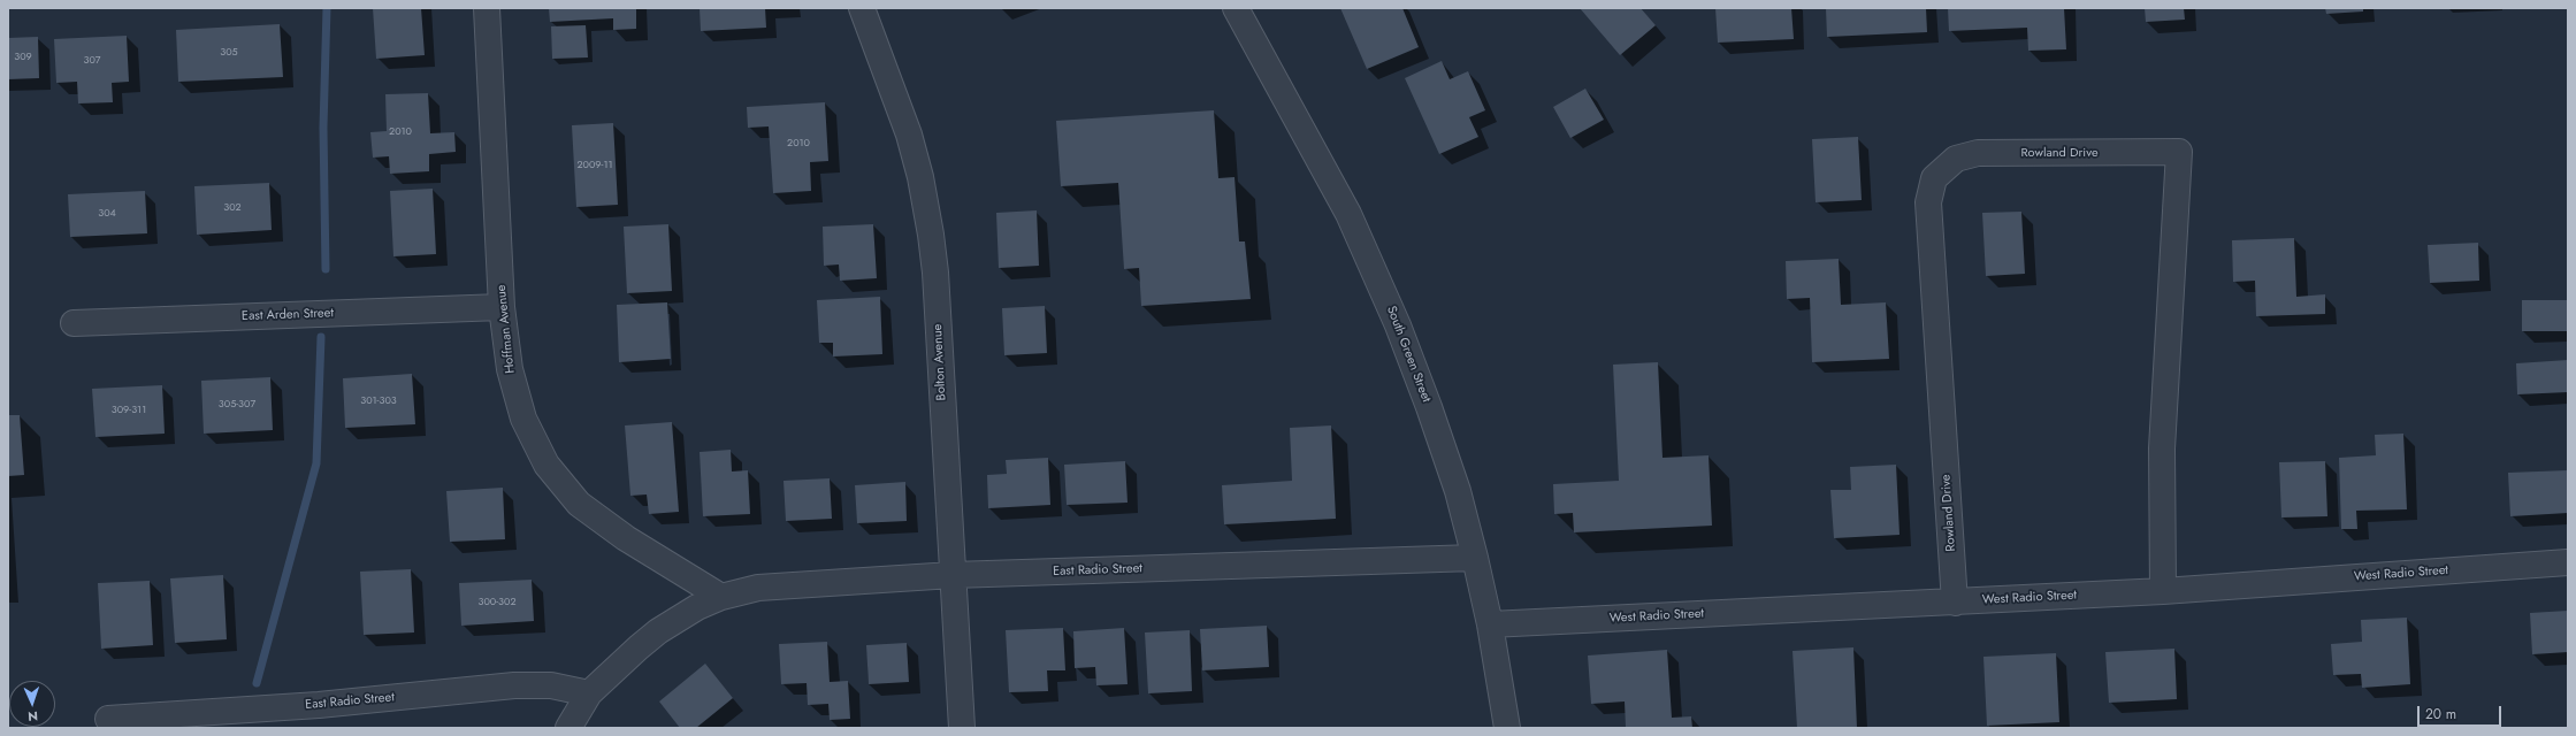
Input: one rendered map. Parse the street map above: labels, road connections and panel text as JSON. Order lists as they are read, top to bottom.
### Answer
{
  "streets": {
    "street": [
      "Rowland Drive",
      "East Arden Street",
      "Hoffman Avenue",
      "South Green Street",
      "Bolton Avenue",
      "East Radio Street",
      "West Radio Street"
    ]
  },
  "crossings": [
    ["Rowland Drive", "West Radio Street"],
    ["East Arden Street", "Hoffman Avenue"],
    ["Hoffman Avenue", "East Radio Street"],
    ["South Green Street", "East Radio Street"],
    ["South Green Street", "West Radio Street"],
    ["Bolton Avenue", "East Radio Street"]
  ],
  "house_numbers": [
    "305",
    "309",
    "307",
    "2010",
    "2010",
    "2009-11",
    "302",
    "304",
    "301-303",
    "305-307",
    "309-311",
    "300-302"
  ],
  "scale_bar": "20 m",
  "north": "bottom"
}
